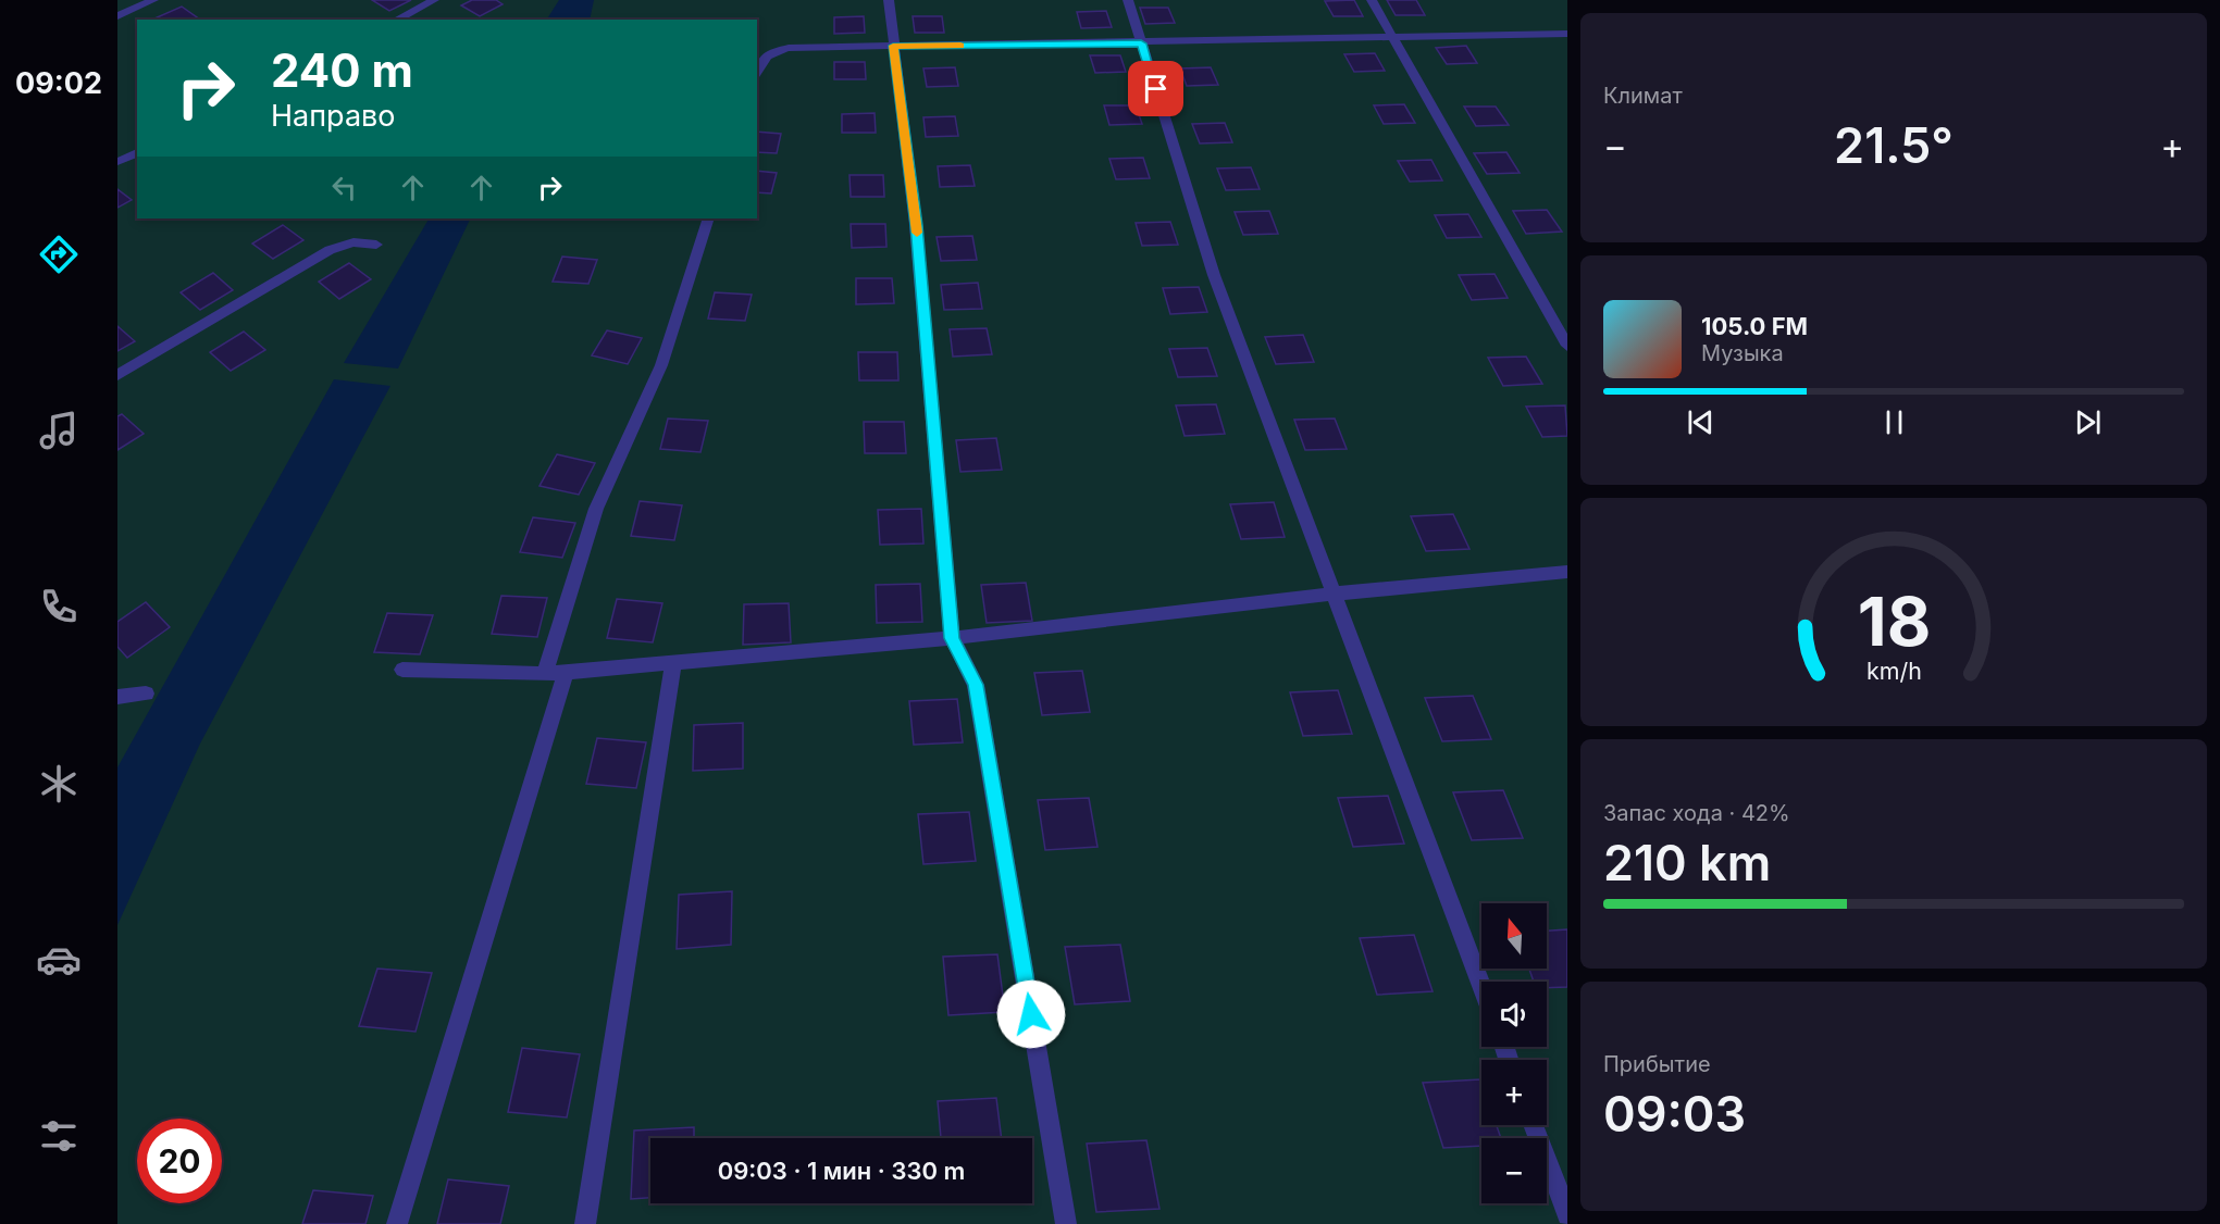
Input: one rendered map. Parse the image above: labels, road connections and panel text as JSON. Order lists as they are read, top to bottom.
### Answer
{
  "north": "top",
  "page": {
    "tabs": "09:02",
    "tile": [
      "Климат",
      ["Запас хода · 42%", "210 km"],
      ["Прибытие", "09:03"]
    ],
    "turn": ["240 m", "Направо"],
    "heat": ["−", "21.5°", "+"],
    "song": ["105.0 FM", "Музыка"],
    "map_buttons": ["+", "−"],
    "limit": "20",
    "trip": "09:03 · 1 мин · 330 m",
    "gauge": ["18", "km/h"]
  }
}
